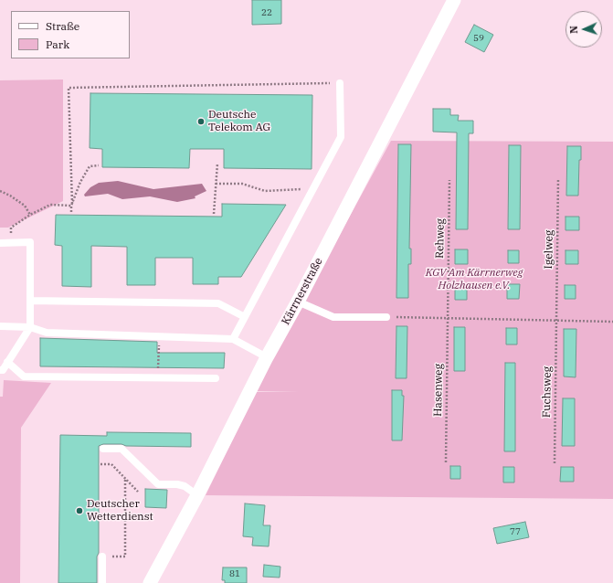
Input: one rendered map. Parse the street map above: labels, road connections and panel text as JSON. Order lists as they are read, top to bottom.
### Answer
{
  "streets": {
    "street": ["Kärrnerstraße"],
    "path": [
      "Rehweg",
      "Igelweg",
      "Hasenweg",
      "Fuchsweg"
    ]
  },
  "crossings": [
    ["Rehweg", "Hasenweg"],
    ["Igelweg", "Fuchsweg"]
  ],
  "parks": ["KGV Am Kärrnerweg Holzhausen e.V."],
  "places": ["Deutsche Telekom AG", "Deutscher Wetterdienst"],
  "house_numbers": [
    "22",
    "59",
    "77",
    "81"
  ],
  "legend": ["Straße", "Park"],
  "north": "left"
}
